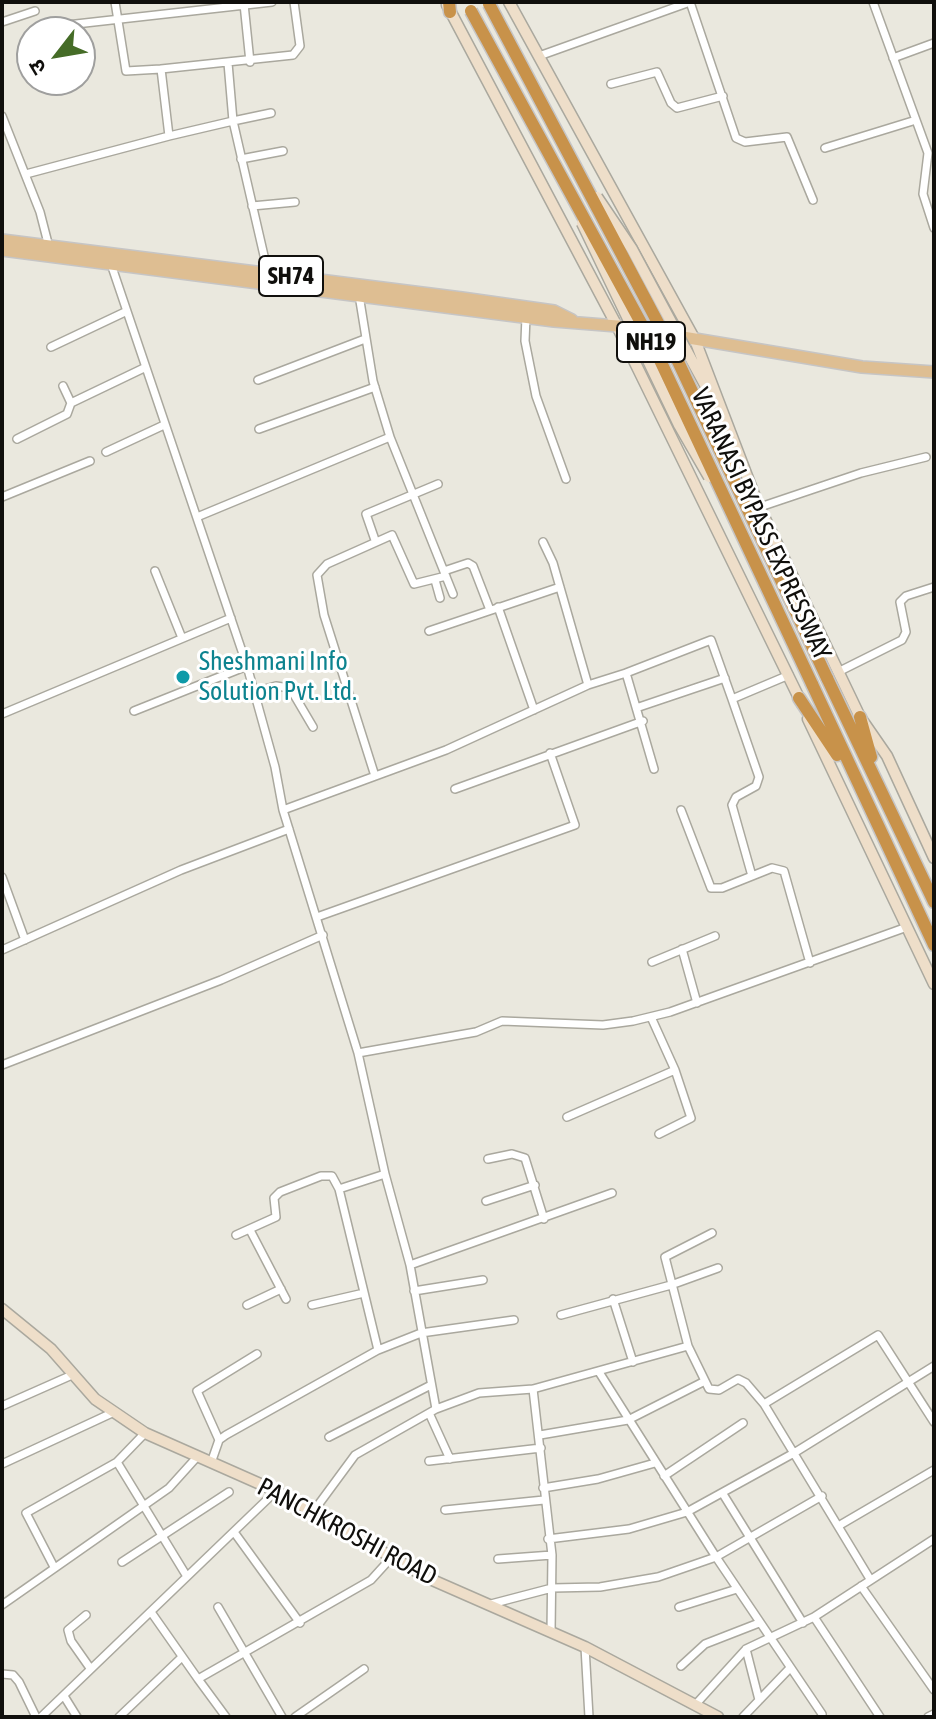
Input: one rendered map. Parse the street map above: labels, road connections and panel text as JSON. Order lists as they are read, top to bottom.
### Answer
{
  "streets": {
    "highway": ["NH19", "VARANASI BYPASS EXPRESSWAY"],
    "main road": ["SH74"],
    "street": ["PANCHKROSHI ROAD"]
  },
  "places": ["Sheshmani Info Solution Pvt. Ltd."],
  "north": "bottom left"
}
